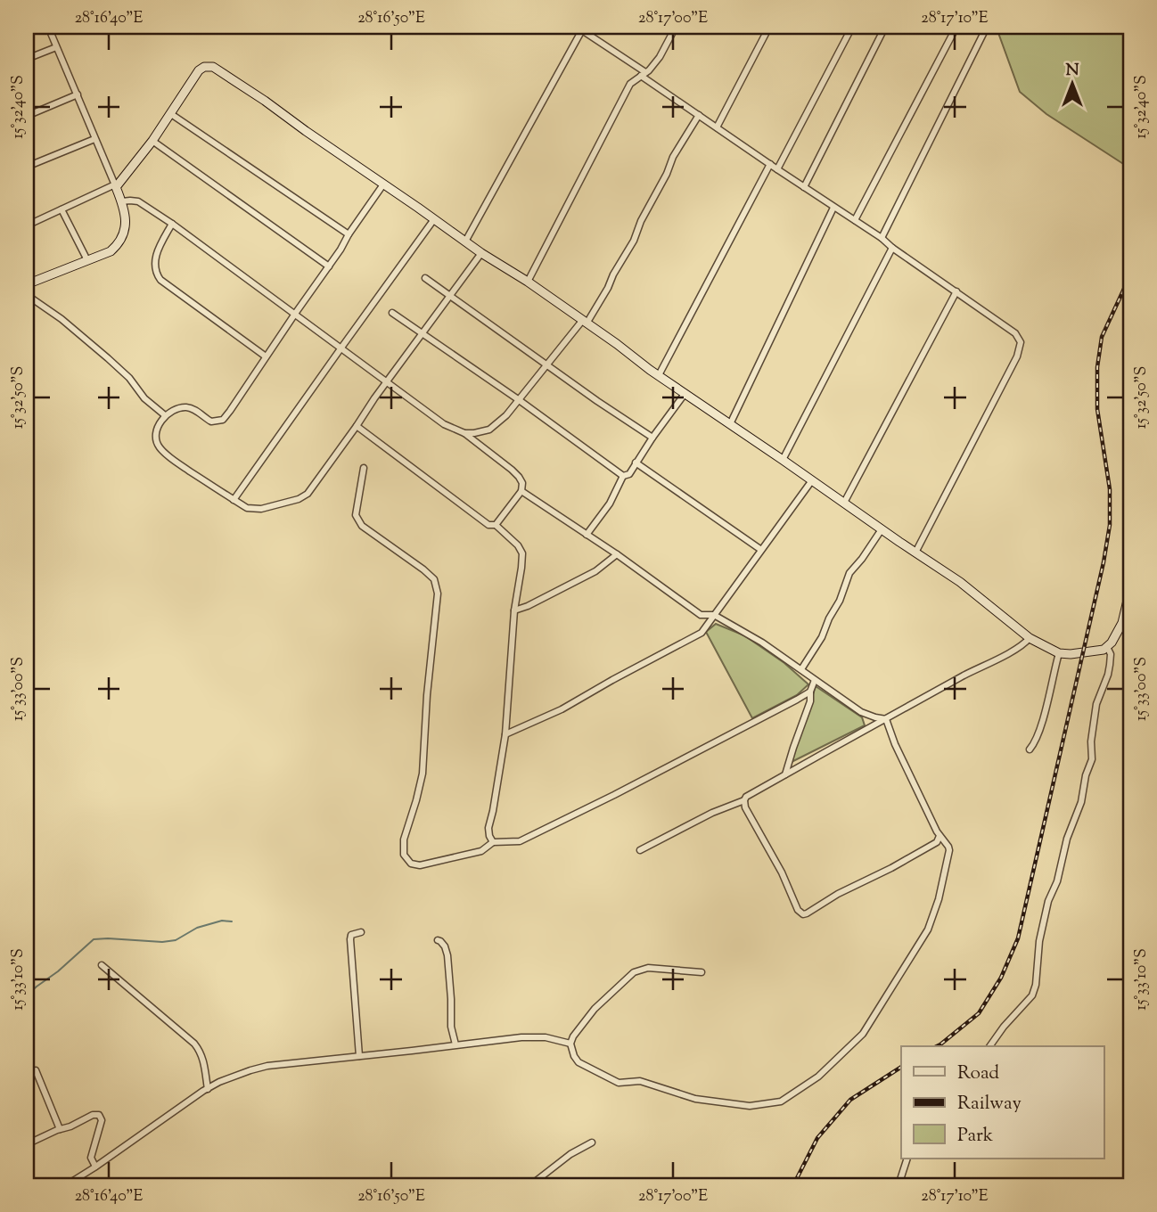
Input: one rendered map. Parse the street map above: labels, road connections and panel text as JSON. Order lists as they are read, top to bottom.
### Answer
{
  "legend": ["Road", "Railway", "Park"],
  "north": "top",
  "coordinates": [
    "28°16'40\"E",
    "28°16'50\"E",
    "28°17'00\"E",
    "28°17'10\"E",
    "15°32'40\"S",
    "15°32'50\"S",
    "15°33'00\"S",
    "15°33'10\"S"
  ]
}
